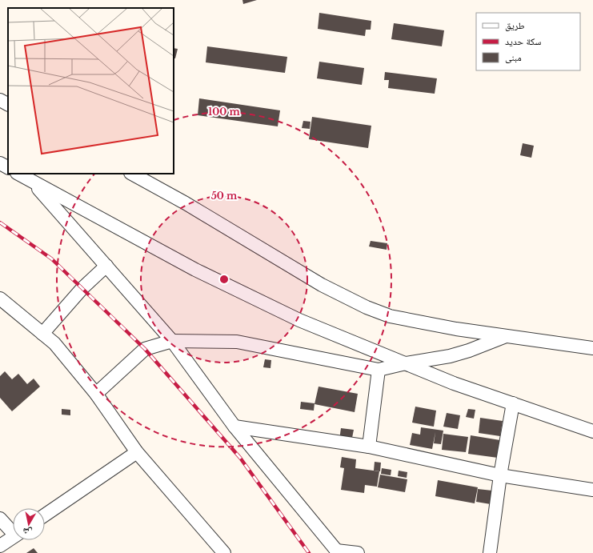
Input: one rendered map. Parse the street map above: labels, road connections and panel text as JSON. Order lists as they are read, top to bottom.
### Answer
{
  "legend": ["طريق", "سكة حديد", "مبنى"],
  "north": "bottom",
  "rings": ["100 m", "50 m"]
}
